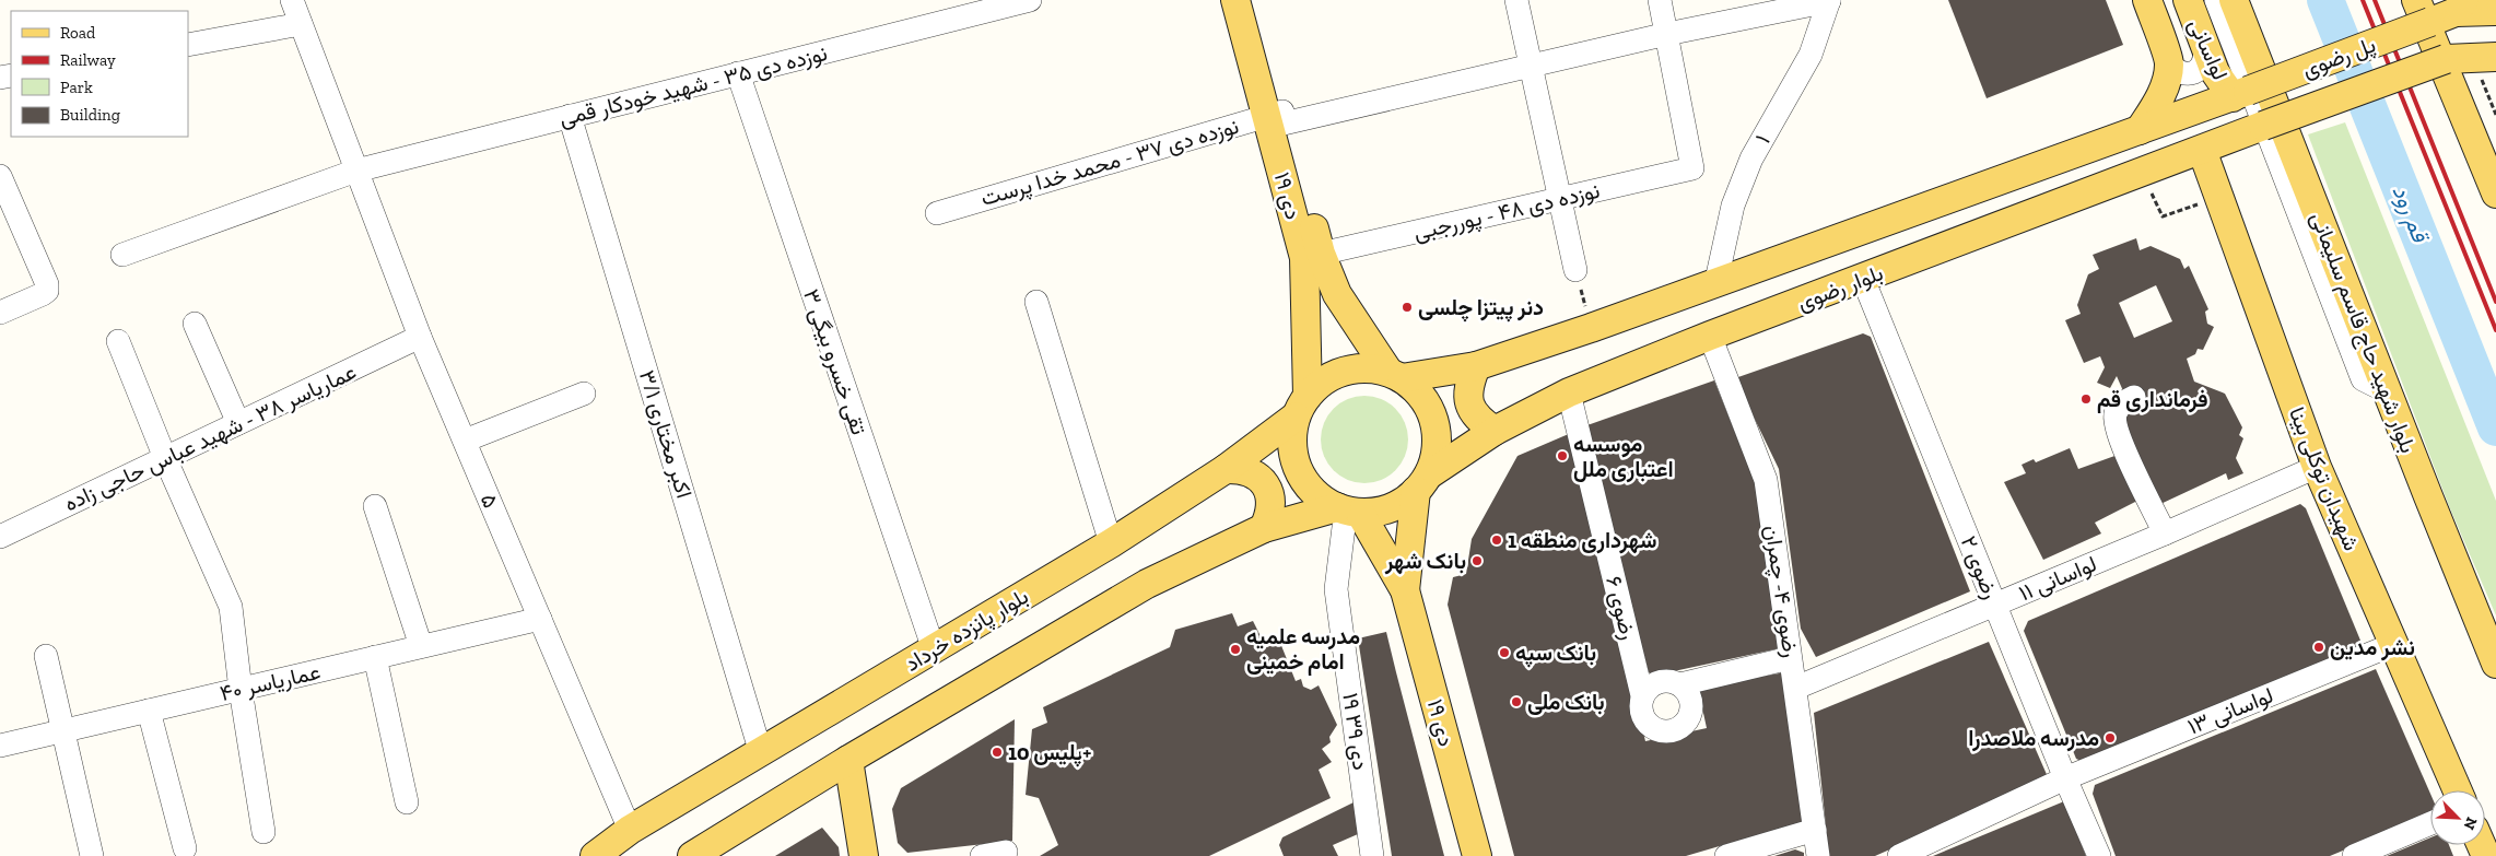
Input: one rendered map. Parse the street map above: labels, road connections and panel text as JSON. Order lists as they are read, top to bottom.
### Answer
{
  "streets": {
    "main road": [
      "لواسانی",
      "پل رضوی",
      "۱۹ دی",
      "بلوار رضوی",
      "بلوار شهید حاج قاسم سلیمانی",
      "شهیدان توکلی بینا",
      "بلوار پانزده خرداد"
    ],
    "street": [
      "نوزده دی ۳۵ - شهید خودکار قمی",
      "۱",
      "نوزده دی ۳۷ - محمد خدا پرست",
      "نوزده دی ۴۸ - پوررجبی",
      "۳ تقی خسرو بیگی",
      "۳/۱ اکبر مختاری",
      "عماریاسر ۳۸ - شهید عباس حاجی زاده",
      "۵",
      "رضوی ۲",
      "لواسانی ۱۱",
      "رضوی ۴- چمران",
      "رضوی ۶",
      "عماریاسر ۴۰",
      "لواسانی ۱۳",
      "۱۹ دی ۳۹"
    ]
  },
  "crossings": [
    ["لواسانی", "پل رضوی"],
    ["لواسانی", "بلوار رضوی"],
    ["پل رضوی", "بلوار رضوی"],
    ["نوزده دی ۳۵ - شهید خودکار قمی", "۳ تقی خسرو بیگی"],
    ["نوزده دی ۳۵ - شهید خودکار قمی", "۳/۱ اکبر مختاری"],
    ["نوزده دی ۳۵ - شهید خودکار قمی", "۵"],
    ["۱", "نوزده دی ۳۷ - محمد خدا پرست"],
    ["۱", "بلوار رضوی"],
    ["نوزده دی ۳۷ - محمد خدا پرست", "۱۹ دی"],
    ["نوزده دی ۳۷ - محمد خدا پرست", "نوزده دی ۴۸ - پوررجبی"],
    ["۱۹ دی", "نوزده دی ۴۸ - پوررجبی"],
    ["۱۹ دی", "بلوار رضوی"],
    ["۱۹ دی", "بلوار پانزده خرداد"],
    ["۱۹ دی", "۱۹ دی ۳۹"],
    ["بلوار رضوی", "شهیدان توکلی بینا"],
    ["بلوار رضوی", "رضوی ۲"],
    ["بلوار رضوی", "رضوی ۴- چمران"],
    ["بلوار رضوی", "رضوی ۶"],
    ["بلوار رضوی", "بلوار پانزده خرداد"],
    ["بلوار رضوی", "۱۹ دی ۳۹"],
    ["۳ تقی خسرو بیگی", "بلوار پانزده خرداد"],
    ["۳/۱ اکبر مختاری", "بلوار پانزده خرداد"],
    ["عماریاسر ۳۸ - شهید عباس حاجی زاده", "۵"],
    ["شهیدان توکلی بینا", "لواسانی ۱۱"],
    ["شهیدان توکلی بینا", "لواسانی ۱۳"],
    ["۵", "بلوار پانزده خرداد"],
    ["۵", "عماریاسر ۴۰"],
    ["رضوی ۲", "لواسانی ۱۱"],
    ["رضوی ۲", "لواسانی ۱۳"],
    ["لواسانی ۱۱", "رضوی ۴- چمران"],
    ["بلوار پانزده خرداد", "۱۹ دی ۳۹"]
  ],
  "water": ["قم رود"],
  "places": [
    "دنر پیتزا چلسی",
    "فرمانداری قم",
    "موسسه اعتباری ملل",
    "شهرداری منطقه 1",
    "بانک شهر",
    "نشر مدین",
    "مدرسه علمیه امام خمینی",
    "بانک سپه",
    "بانک ملی",
    "مدرسه ملاصدرا",
    "پلیس 10+"
  ],
  "legend": [
    "Road",
    "Railway",
    "Park",
    "Building"
  ],
  "north": "bottom right"
}
